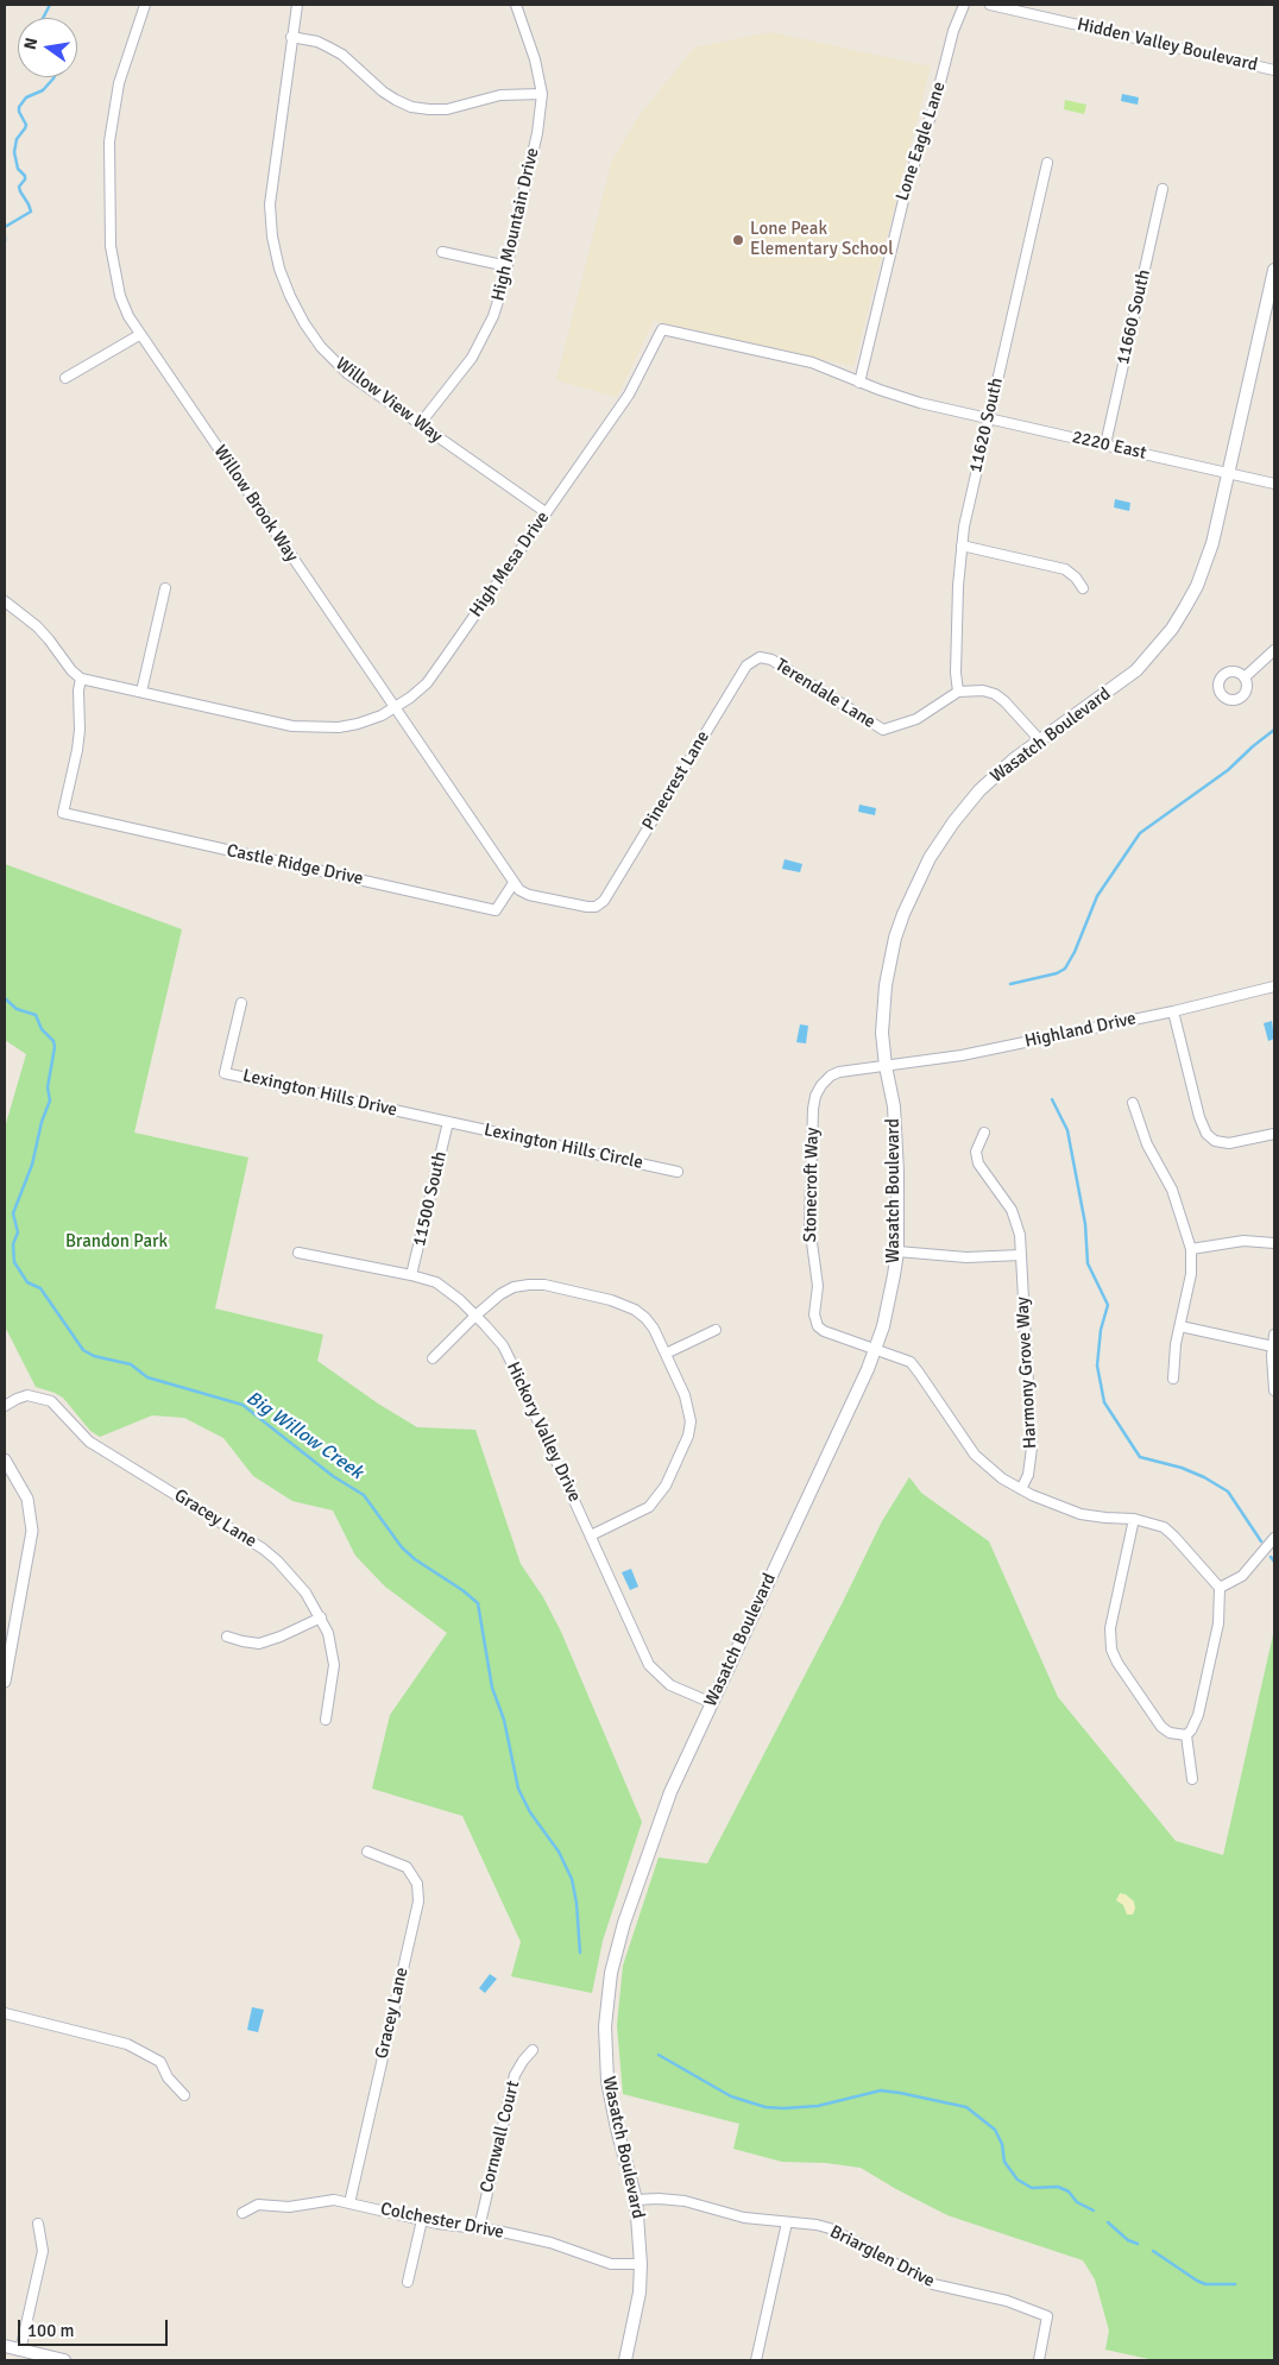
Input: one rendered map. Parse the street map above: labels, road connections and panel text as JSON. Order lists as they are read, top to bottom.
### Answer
{
  "streets": {
    "main road": ["Wasatch Boulevard"],
    "street": [
      "Hidden Valley Boulevard",
      "Lone Eagle Lane",
      "High Mountain Drive",
      "11660 South",
      "Willow View Way",
      "11620 South",
      "2220 East",
      "Willow Brook Way",
      "High Mesa Drive",
      "Terendale Lane",
      "Pinecrest Lane",
      "Castle Ridge Drive",
      "Highland Drive",
      "Lexington Hills Drive",
      "Lexington Hills Circle",
      "Stonecroft Way",
      "11500 South",
      "Harmony Grove Way",
      "Hickory Valley Drive",
      "Gracey Lane",
      "Cornwall Court",
      "Colchester Drive",
      "Briarglen Drive"
    ]
  },
  "crossings": [
    ["Lone Eagle Lane", "High Mesa Drive"],
    ["High Mountain Drive", "Willow View Way"],
    ["11660 South", "2220 East"],
    ["Willow View Way", "High Mesa Drive"],
    ["11620 South", "2220 East"],
    ["11620 South", "High Mesa Drive"],
    ["11620 South", "Terendale Lane"],
    ["2220 East", "High Mesa Drive"],
    ["2220 East", "Wasatch Boulevard"],
    ["Willow Brook Way", "High Mesa Drive"],
    ["Willow Brook Way", "Pinecrest Lane"],
    ["Willow Brook Way", "Castle Ridge Drive"],
    ["High Mesa Drive", "Castle Ridge Drive"],
    ["Terendale Lane", "Pinecrest Lane"],
    ["Wasatch Boulevard", "Highland Drive"],
    ["Wasatch Boulevard", "Stonecroft Way"],
    ["Wasatch Boulevard", "Hickory Valley Drive"],
    ["Wasatch Boulevard", "Colchester Drive"],
    ["Wasatch Boulevard", "Briarglen Drive"],
    ["Highland Drive", "Stonecroft Way"],
    ["Lexington Hills Drive", "Lexington Hills Circle"],
    ["Lexington Hills Drive", "11500 South"],
    ["Lexington Hills Circle", "11500 South"],
    ["11500 South", "Hickory Valley Drive"],
    ["Gracey Lane", "Colchester Drive"],
    ["Cornwall Court", "Colchester Drive"]
  ],
  "water": ["Big Willow Creek"],
  "parks": ["Brandon Park"],
  "places": ["Lone Peak Elementary School"],
  "scale_bar": "100 m",
  "north": "left"
}
